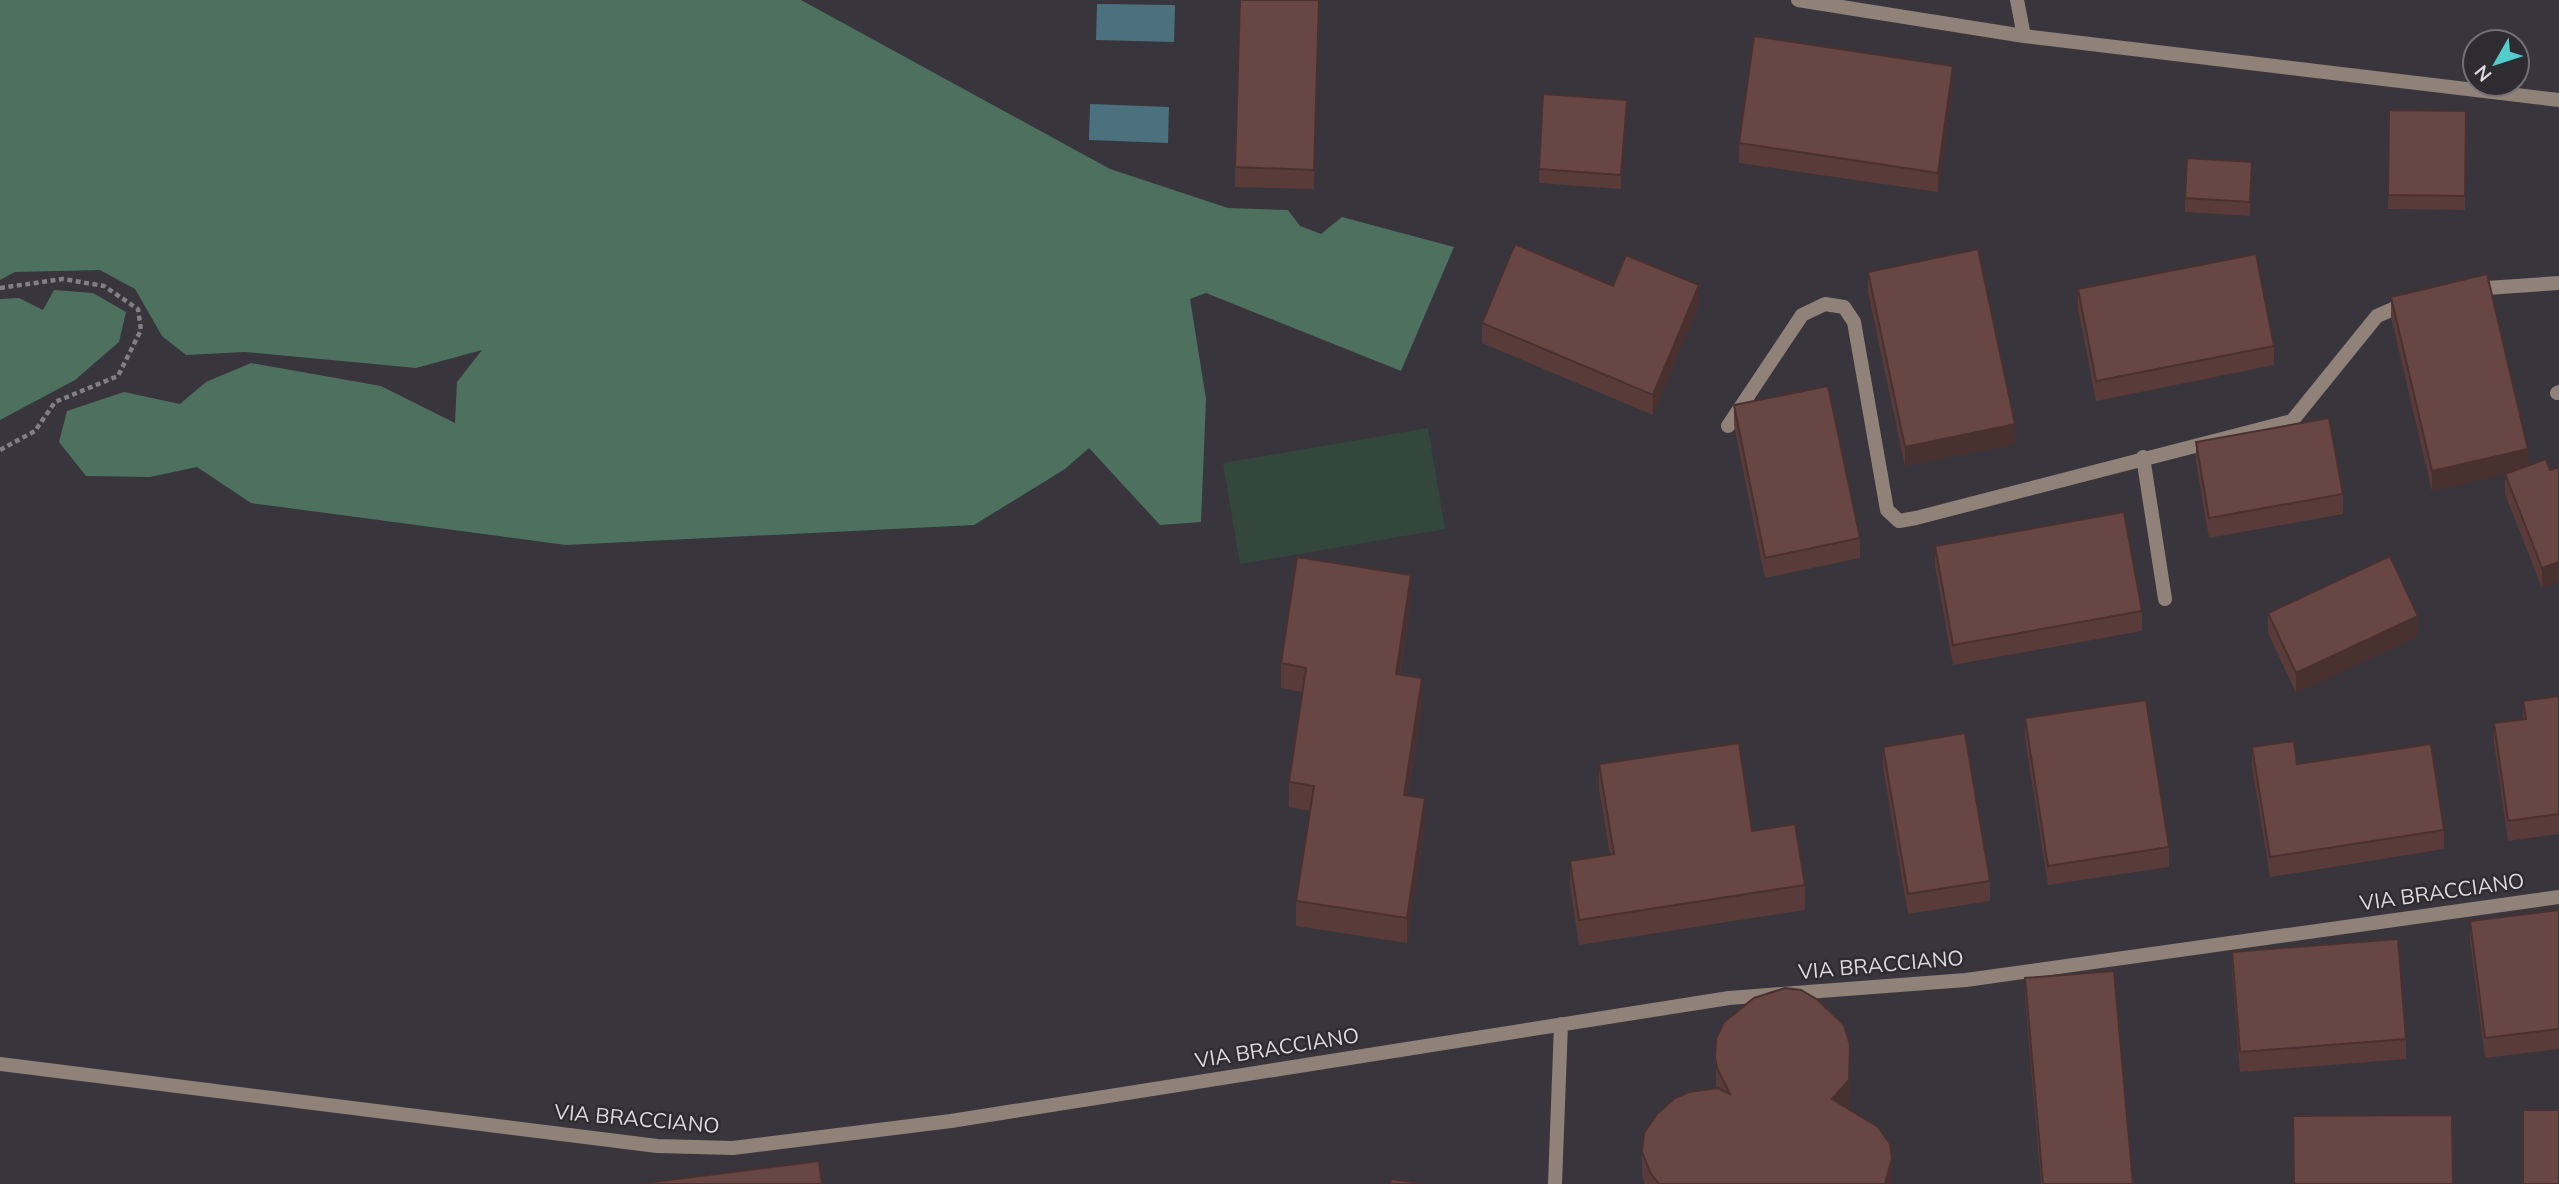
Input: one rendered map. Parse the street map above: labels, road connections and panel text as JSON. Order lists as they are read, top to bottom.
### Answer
{
  "streets": {
    "street": ["VIA BRACCIANO"]
  },
  "north": "bottom left"
}
